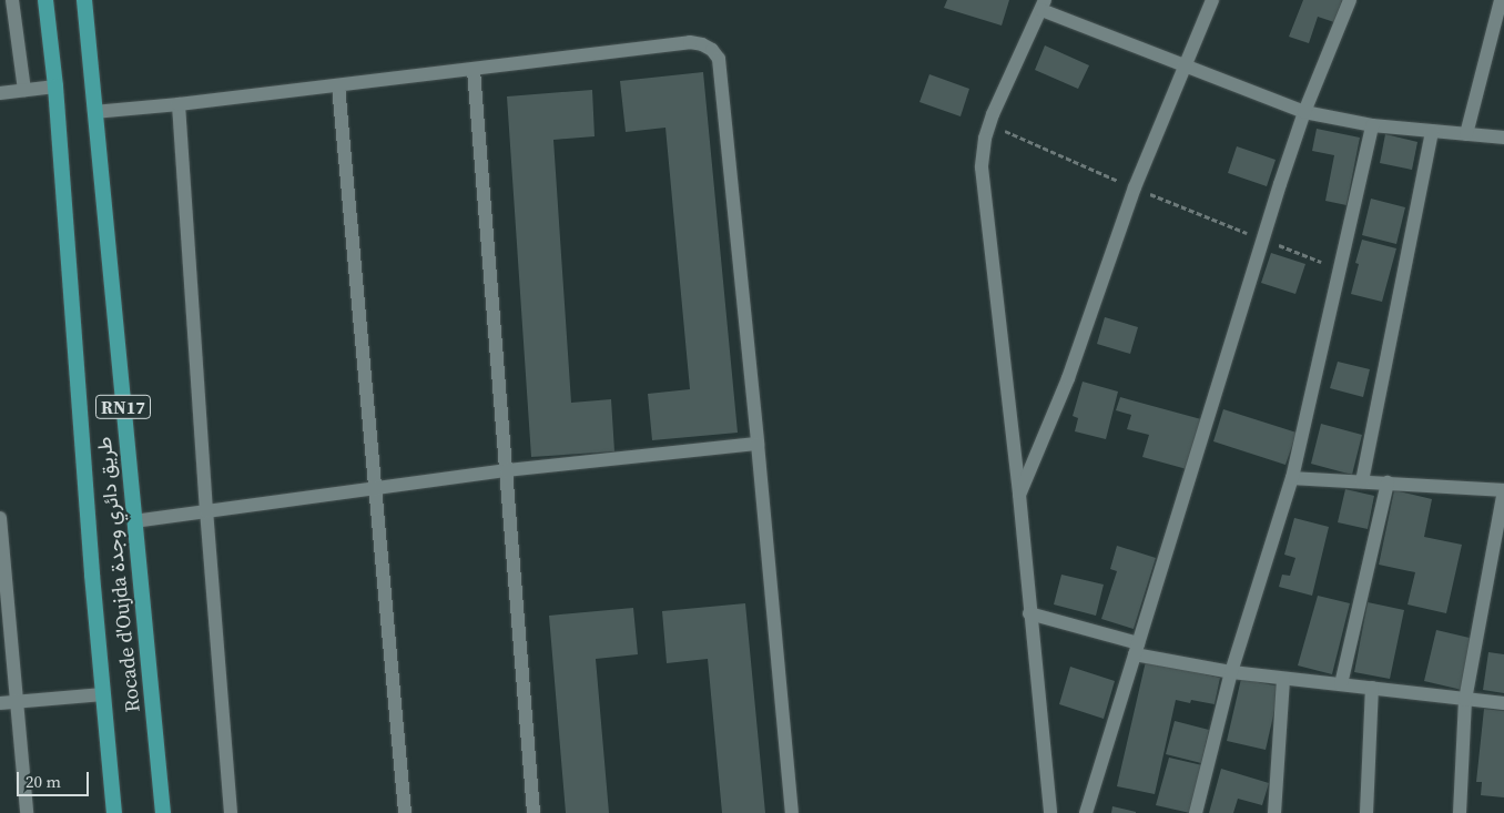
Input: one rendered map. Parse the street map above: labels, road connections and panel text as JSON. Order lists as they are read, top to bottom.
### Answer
{
  "streets": {
    "highway": ["RN17", "Rocade d'Oujda طريق دائري وجدة"]
  },
  "scale_bar": "20 m"
}
